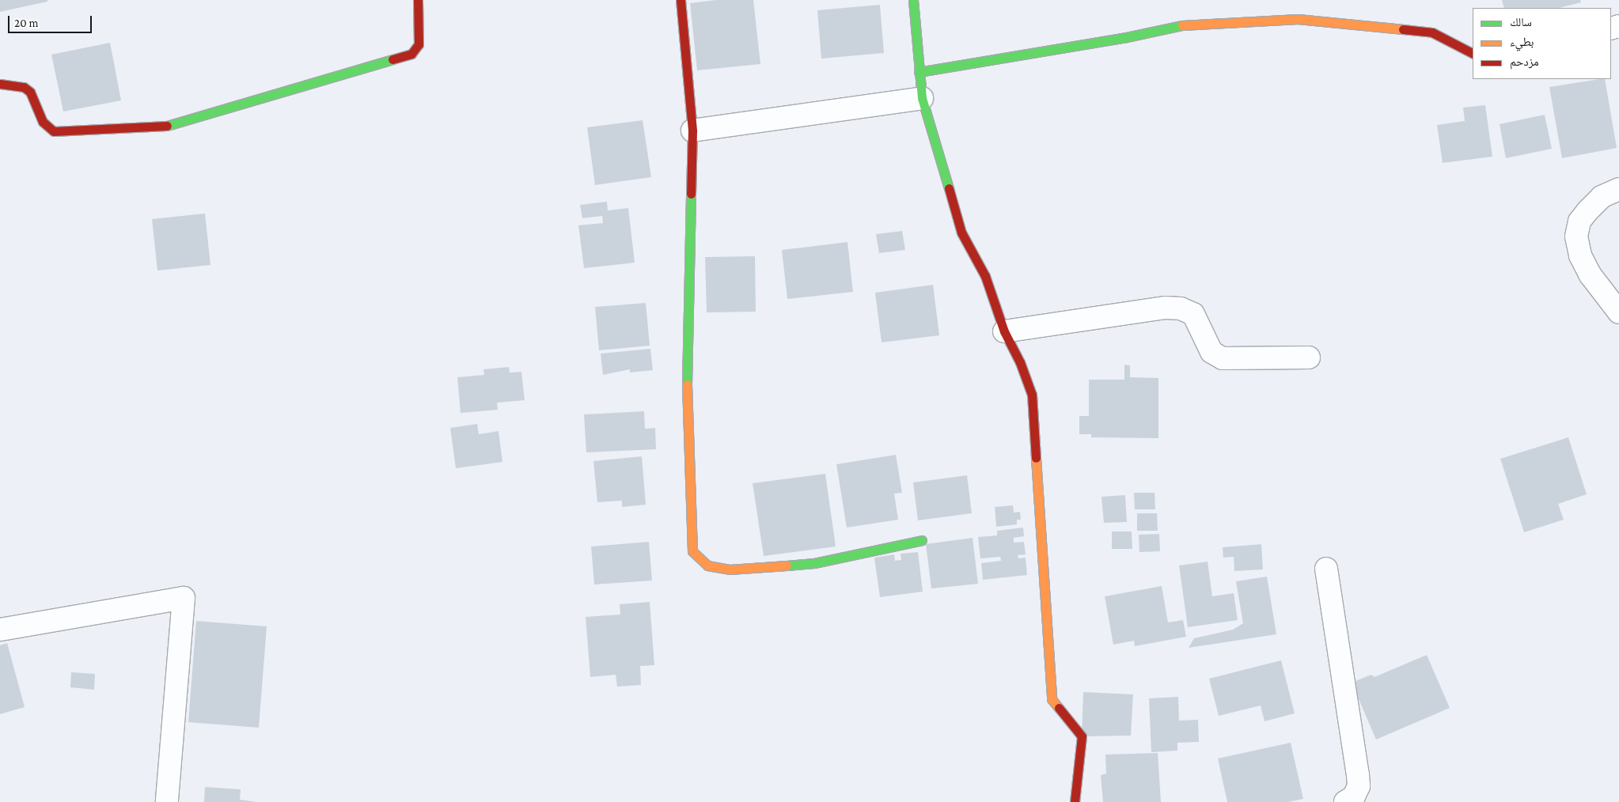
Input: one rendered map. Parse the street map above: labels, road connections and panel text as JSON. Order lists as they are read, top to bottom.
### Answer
{
  "legend": ["سالك", "بطيء", "مزدحم"],
  "scale_bar": "20 m"
}
